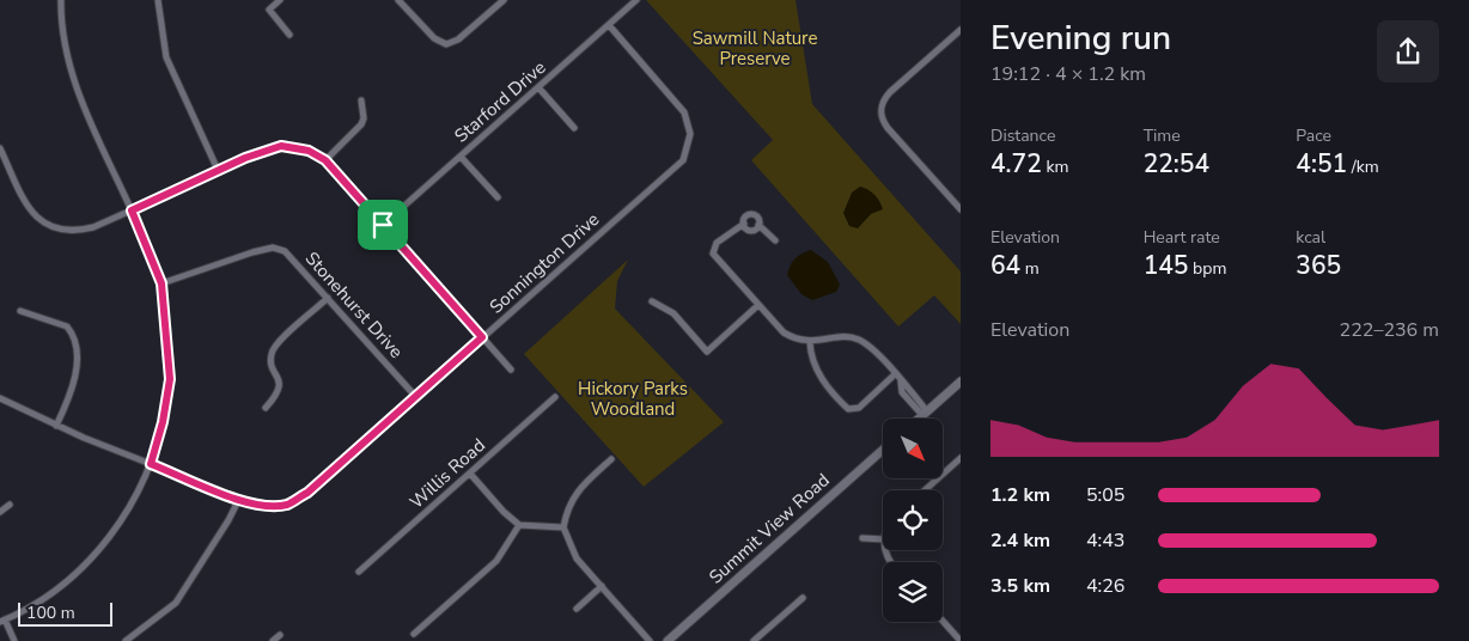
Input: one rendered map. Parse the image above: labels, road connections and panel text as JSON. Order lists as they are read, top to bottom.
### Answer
{
  "streets": {
    "street": [
      "Starford Drive",
      "Sonnington Drive",
      "Stonehurst Drive",
      "Willis Road",
      "Summit View Road"
    ]
  },
  "crossings": [
    ["Starford Drive", "Sonnington Drive"],
    ["Sonnington Drive", "Stonehurst Drive"]
  ],
  "parks": ["Sawmill Nature Preserve", "Hickory Parks Woodland"],
  "scale_bar": "100 m",
  "north": "bottom right",
  "page": {
    "heading": ["Evening run", "19:12 · 4 × 1.2 km"],
    "stats": [
      ["Distance", "4.72 km"],
      ["Time", "22:54"],
      ["Pace", "4:51 /km"],
      ["Elevation", "64 m"],
      ["Heart rate", "145 bpm"],
      ["kcal", "365"]
    ],
    "chart": ["Elevation", "222–236 m"],
    "list": [
      {
        "name": "1.2 km",
        "note": "5:05"
      },
      {
        "name": "2.4 km",
        "note": "4:43"
      },
      {
        "name": "3.5 km",
        "note": "4:26"
      }
    ],
    "scale": "100 m"
  }
}
